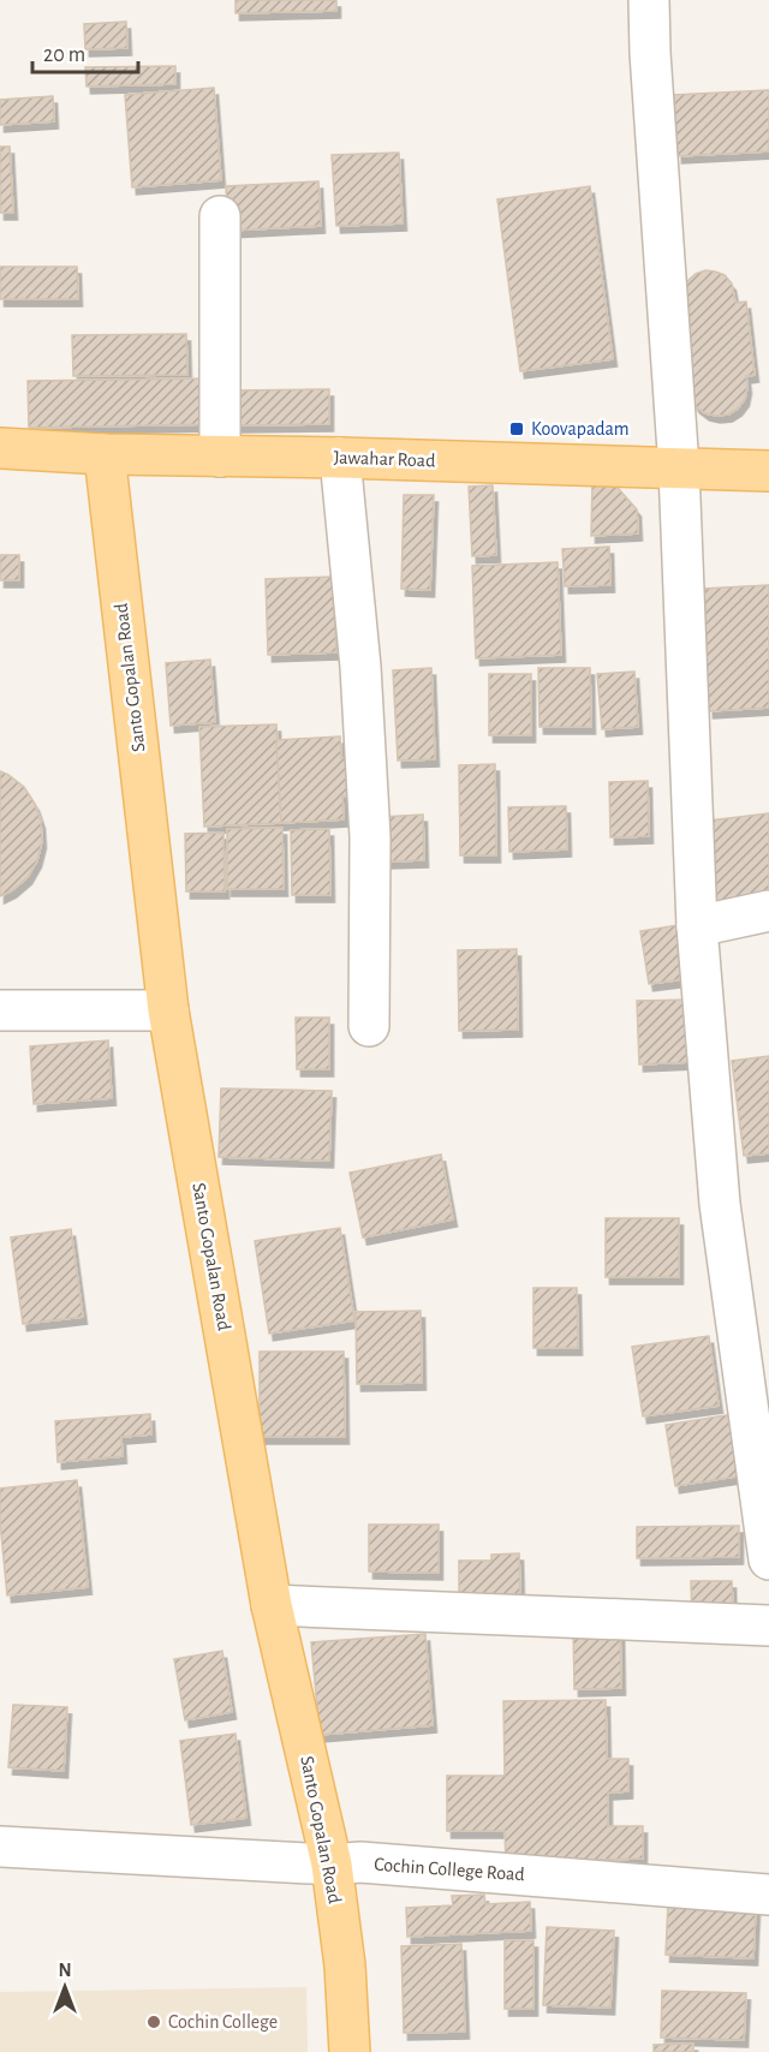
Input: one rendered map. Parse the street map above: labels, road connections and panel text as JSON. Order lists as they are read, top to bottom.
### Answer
{
  "streets": {
    "main road": ["Jawahar Road", "Santo Gopalan Road"],
    "street": ["Cochin College Road"]
  },
  "crossings": [
    ["Jawahar Road", "Santo Gopalan Road"],
    ["Santo Gopalan Road", "Cochin College Road"]
  ],
  "places": {
    "transit": ["Koovapadam"],
    "other": ["Cochin College"]
  },
  "scale_bar": "20 m",
  "north": "top"
}
